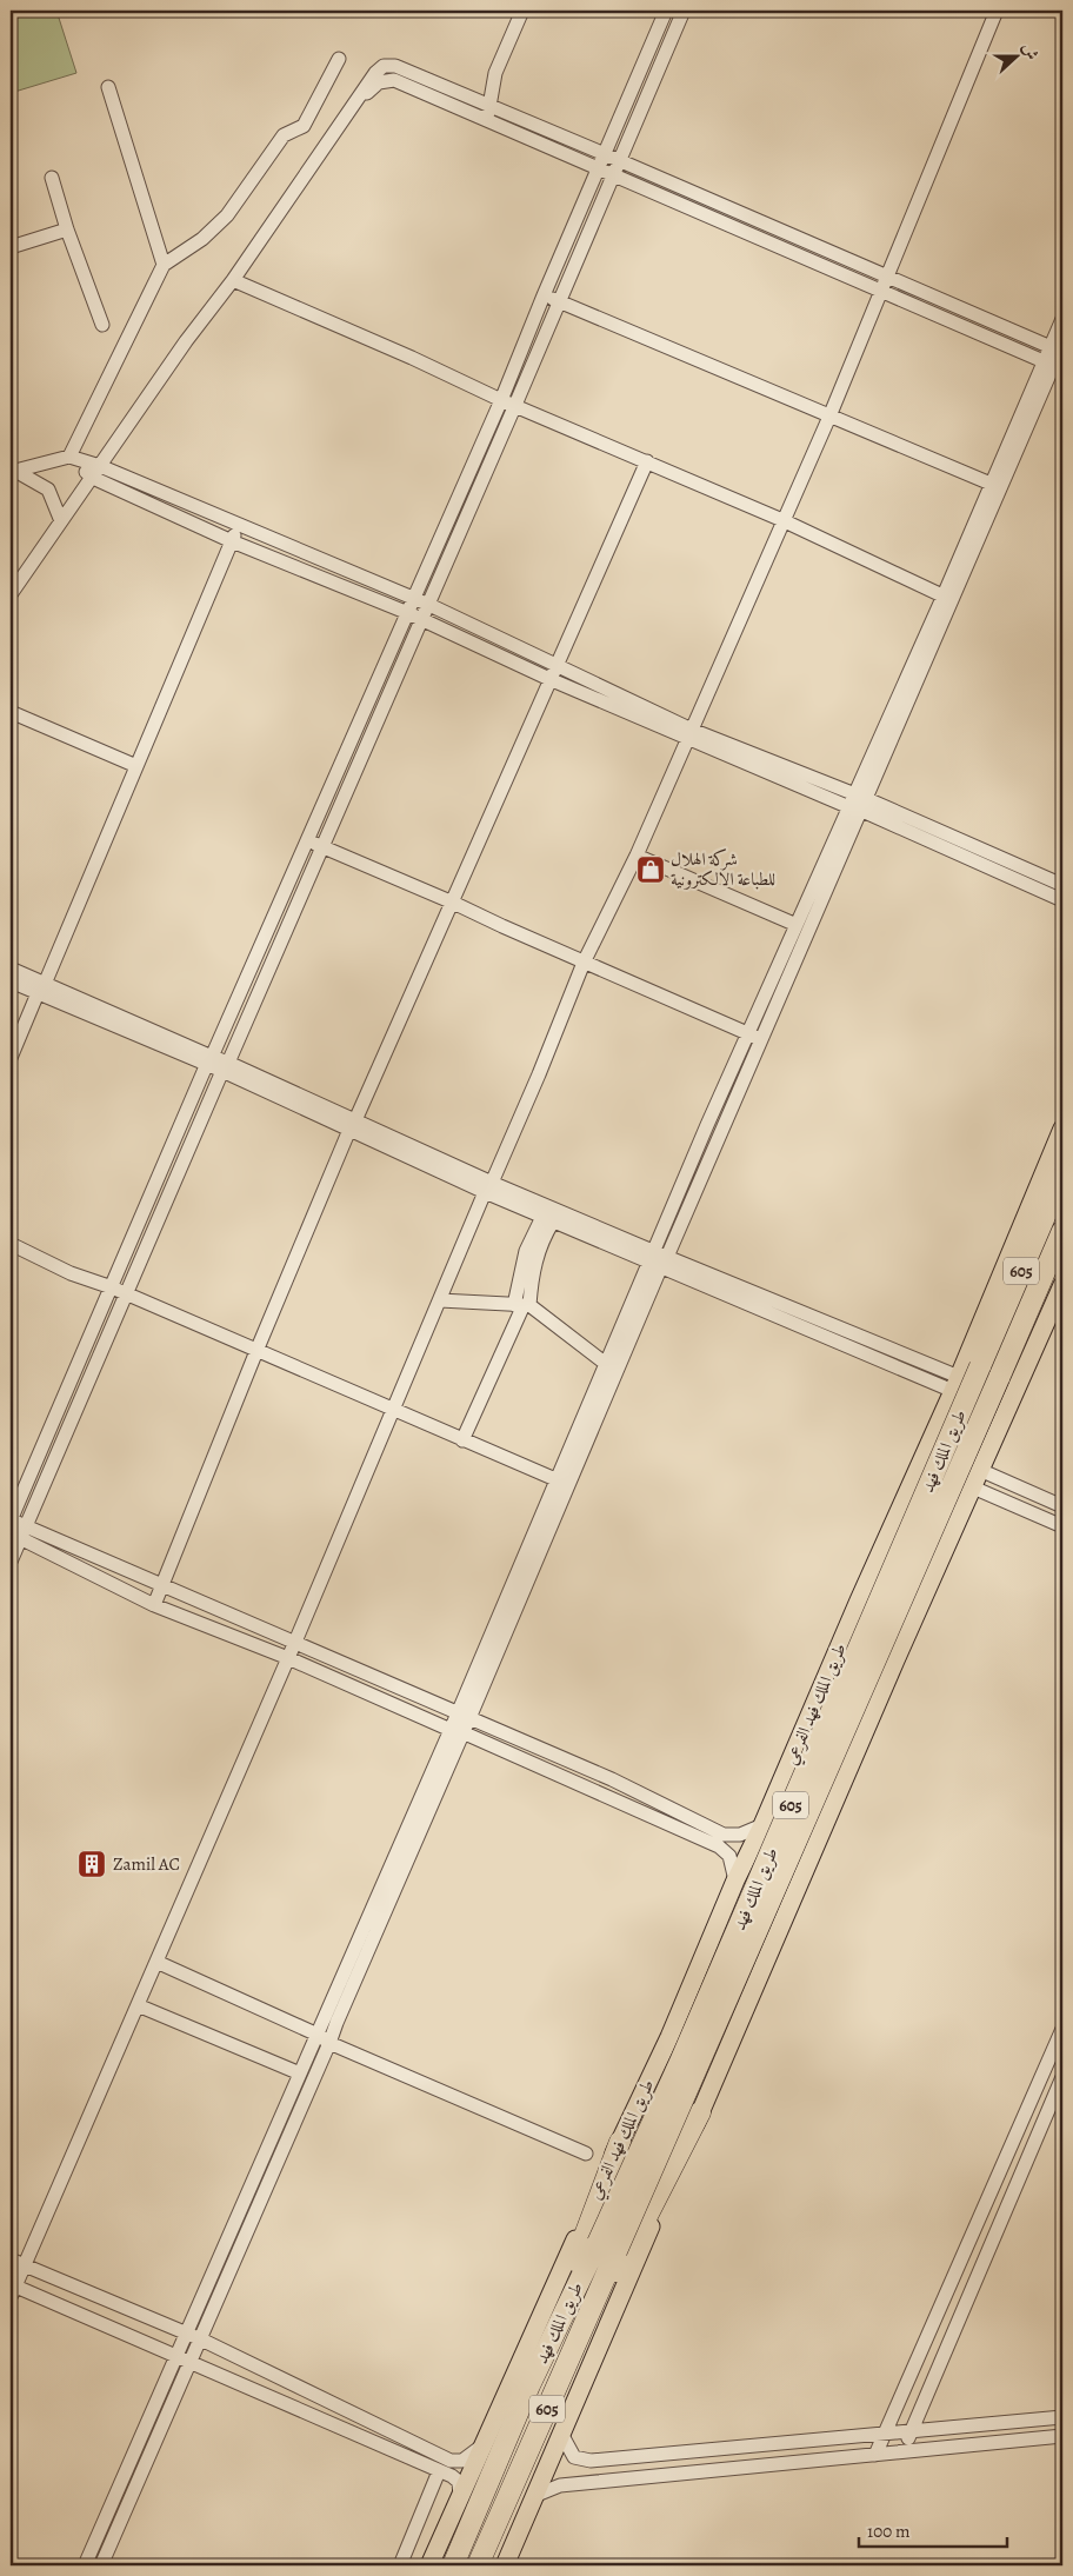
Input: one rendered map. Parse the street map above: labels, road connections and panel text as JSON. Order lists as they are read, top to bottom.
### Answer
{
  "streets": {
    "highway": ["605", "طريق الملك فهد"],
    "main road": ["طريق الملك فهد الفرعي"]
  },
  "places": {
    "shop": ["شركة الهلال للطباعة الالكترونية"],
    "building": ["Zamil AC"]
  },
  "scale_bar": "100 m",
  "north": "right"
}
